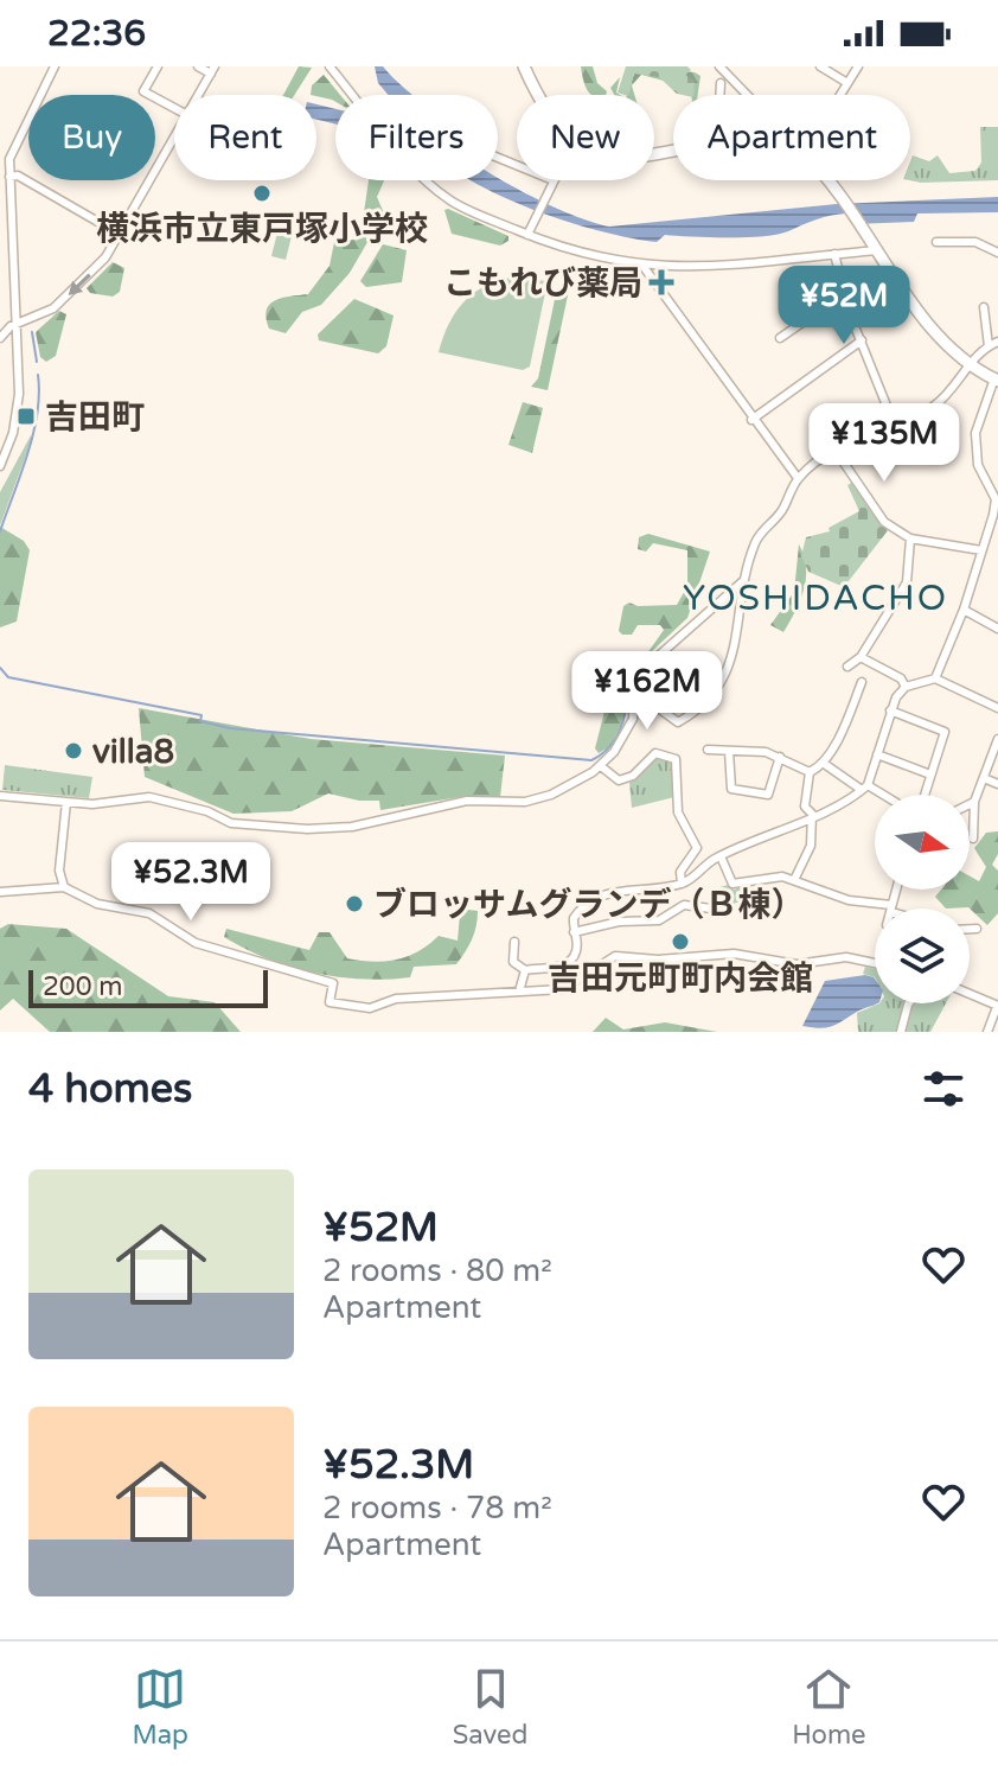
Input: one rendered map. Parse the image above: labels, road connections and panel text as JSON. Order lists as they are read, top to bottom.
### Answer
{
  "districts": ["YOSHIDACHO"],
  "places": {
    "other": [
      "横浜市立東戸塚小学校",
      "villa8",
      "ブロッサムグランデ（Ｂ棟）",
      "吉田元町町内会館"
    ],
    "health": ["こもれび薬局"],
    "transit": ["吉田町"]
  },
  "scale_bar": "200 m",
  "north": "right",
  "page": {
    "status": "22:36",
    "chip": [
      "Buy",
      "Rent",
      "Filters",
      "New",
      "Apartment"
    ],
    "price": [
      "¥52M",
      "¥135M",
      "¥162M",
      "¥52.3M"
    ],
    "scale": "200 m",
    "heading": "4 homes",
    "list": [
      {
        "name": "¥52M",
        "note": "2 rooms · 80 m² · Apartment"
      },
      {
        "name": "¥52.3M",
        "note": "2 rooms · 78 m² · Apartment"
      }
    ],
    "tabs": ["Map", "Saved", "Home"]
  }
}
